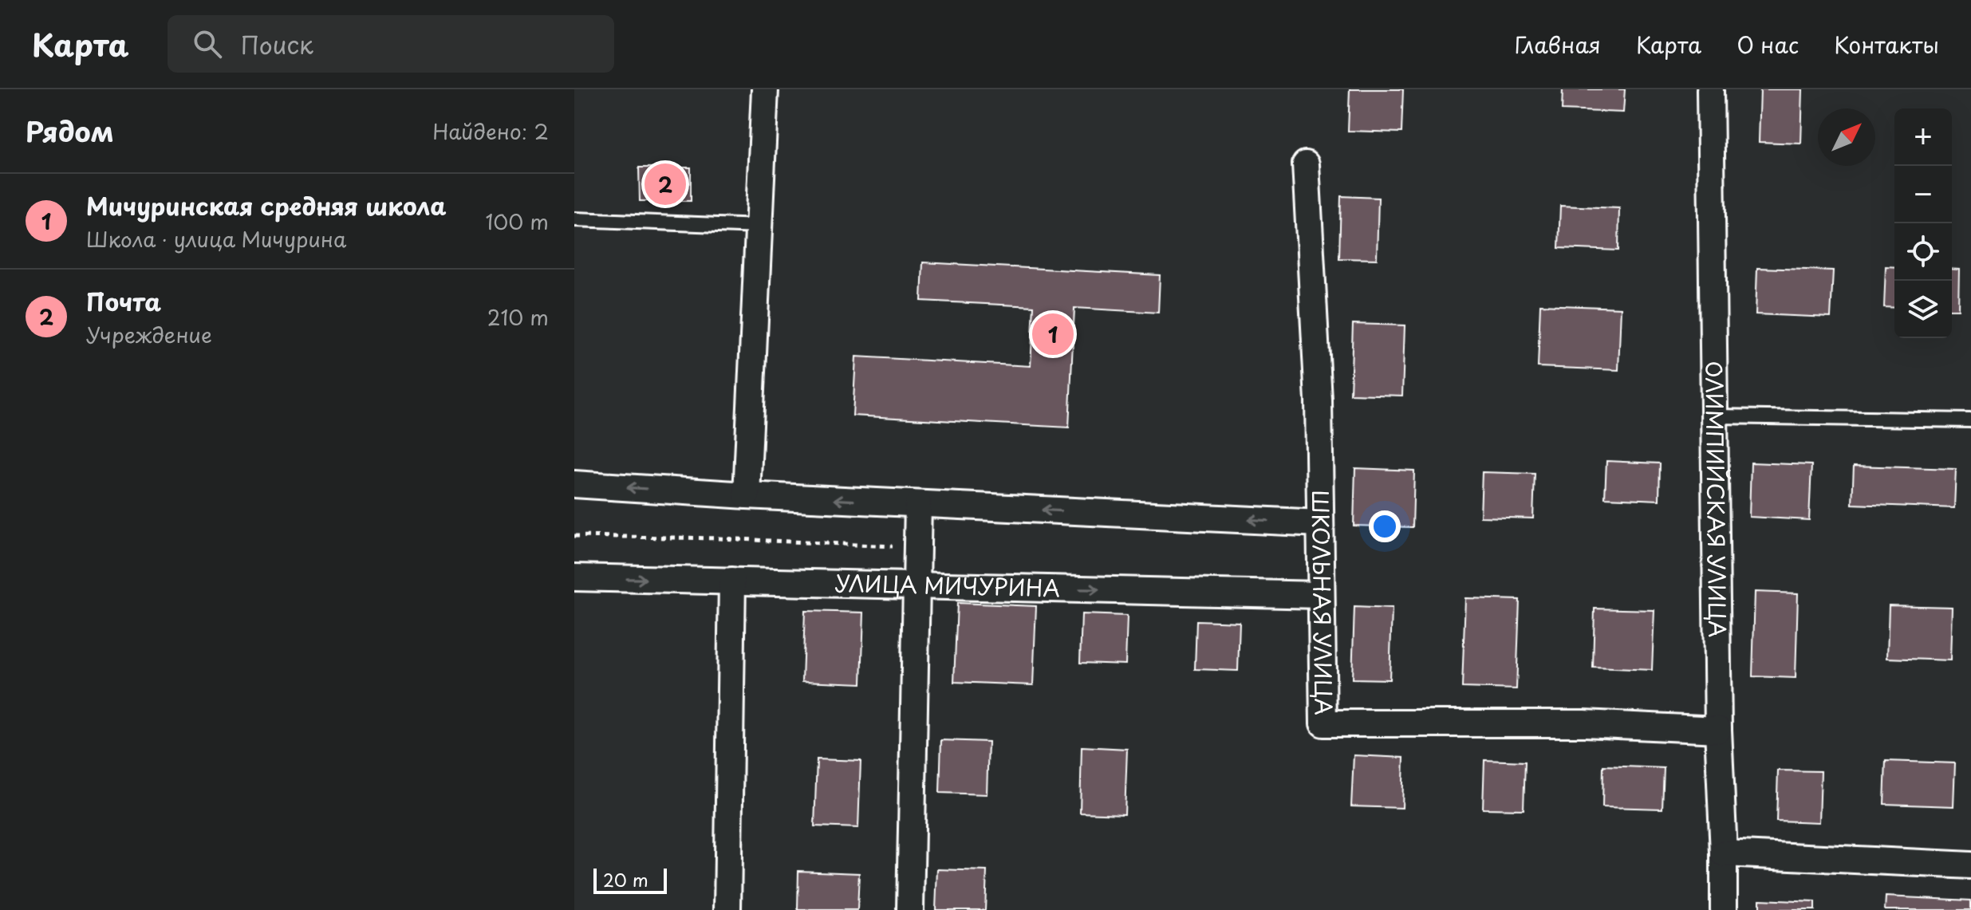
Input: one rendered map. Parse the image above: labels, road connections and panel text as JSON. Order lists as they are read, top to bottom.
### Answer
{
  "streets": {
    "street": ["ОЛИМПИЙСКАЯ УЛИЦА", "УЛИЦА МИЧУРИНА", "ШКОЛЬНАЯ УЛИЦА"]
  },
  "crossings": [
    ["ОЛИМПИЙСКАЯ УЛИЦА", "ШКОЛЬНАЯ УЛИЦА"],
    ["УЛИЦА МИЧУРИНА", "ШКОЛЬНАЯ УЛИЦА"]
  ],
  "scale_bar": "20 m",
  "north": "top right",
  "page": {
    "header": "Карта",
    "search": "Поиск",
    "nav": [
      "Главная",
      "Карта",
      "О нас",
      "Контакты"
    ],
    "heading": ["Рядом", "Найдено: 2"],
    "map_buttons": ["+", "−"],
    "pins": ["2", "1"],
    "list": [
      {
        "mark": "1",
        "name": "Мичуринская средняя школа",
        "note": "Школа · улица Мичурина",
        "value": "100 m"
      },
      {
        "mark": "2",
        "name": "Почта",
        "note": "Учреждение",
        "value": "210 m"
      }
    ],
    "scale": "20 m"
  }
}
